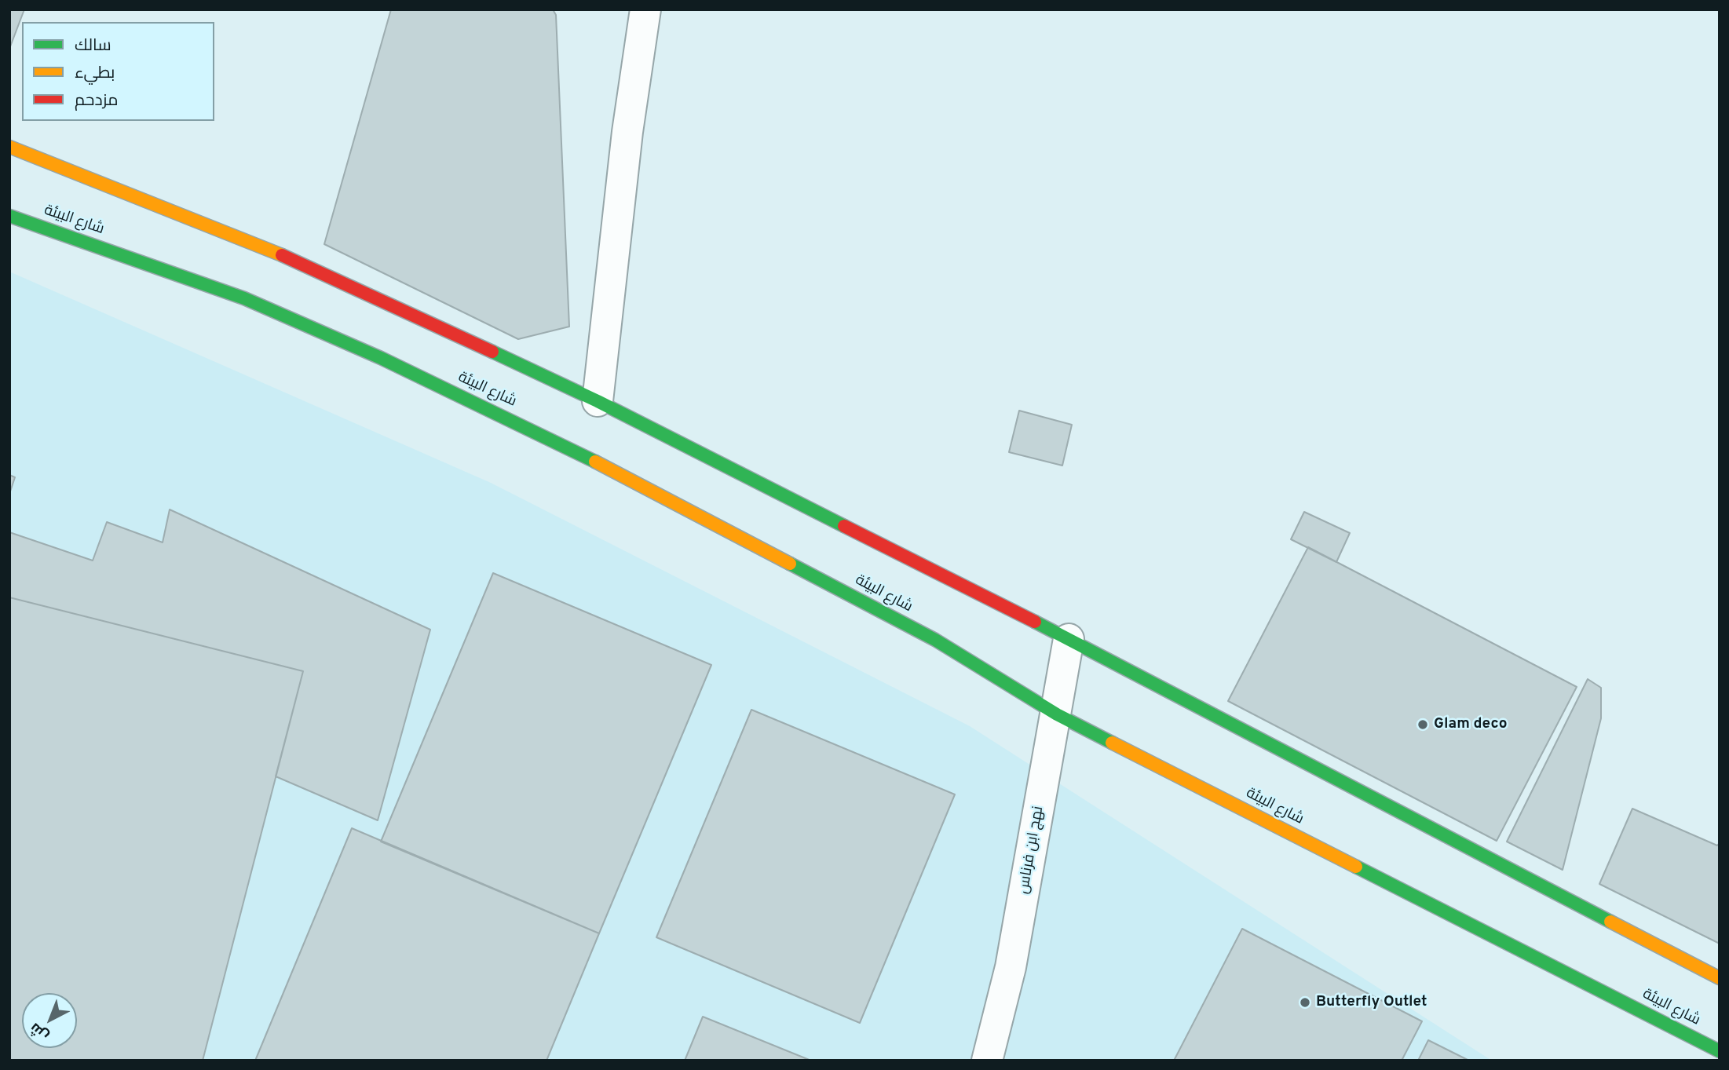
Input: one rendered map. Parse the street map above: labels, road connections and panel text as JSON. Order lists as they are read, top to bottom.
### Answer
{
  "streets": {
    "main road": ["شارع البيئة"],
    "street": ["نهج ابن فرناس"]
  },
  "crossings": [
    ["شارع البيئة", "نهج ابن فرناس"]
  ],
  "places": ["Glam deco", "Butterfly Outlet"],
  "legend": ["سالك", "بطيء", "مزدحم"],
  "north": "bottom left"
}
